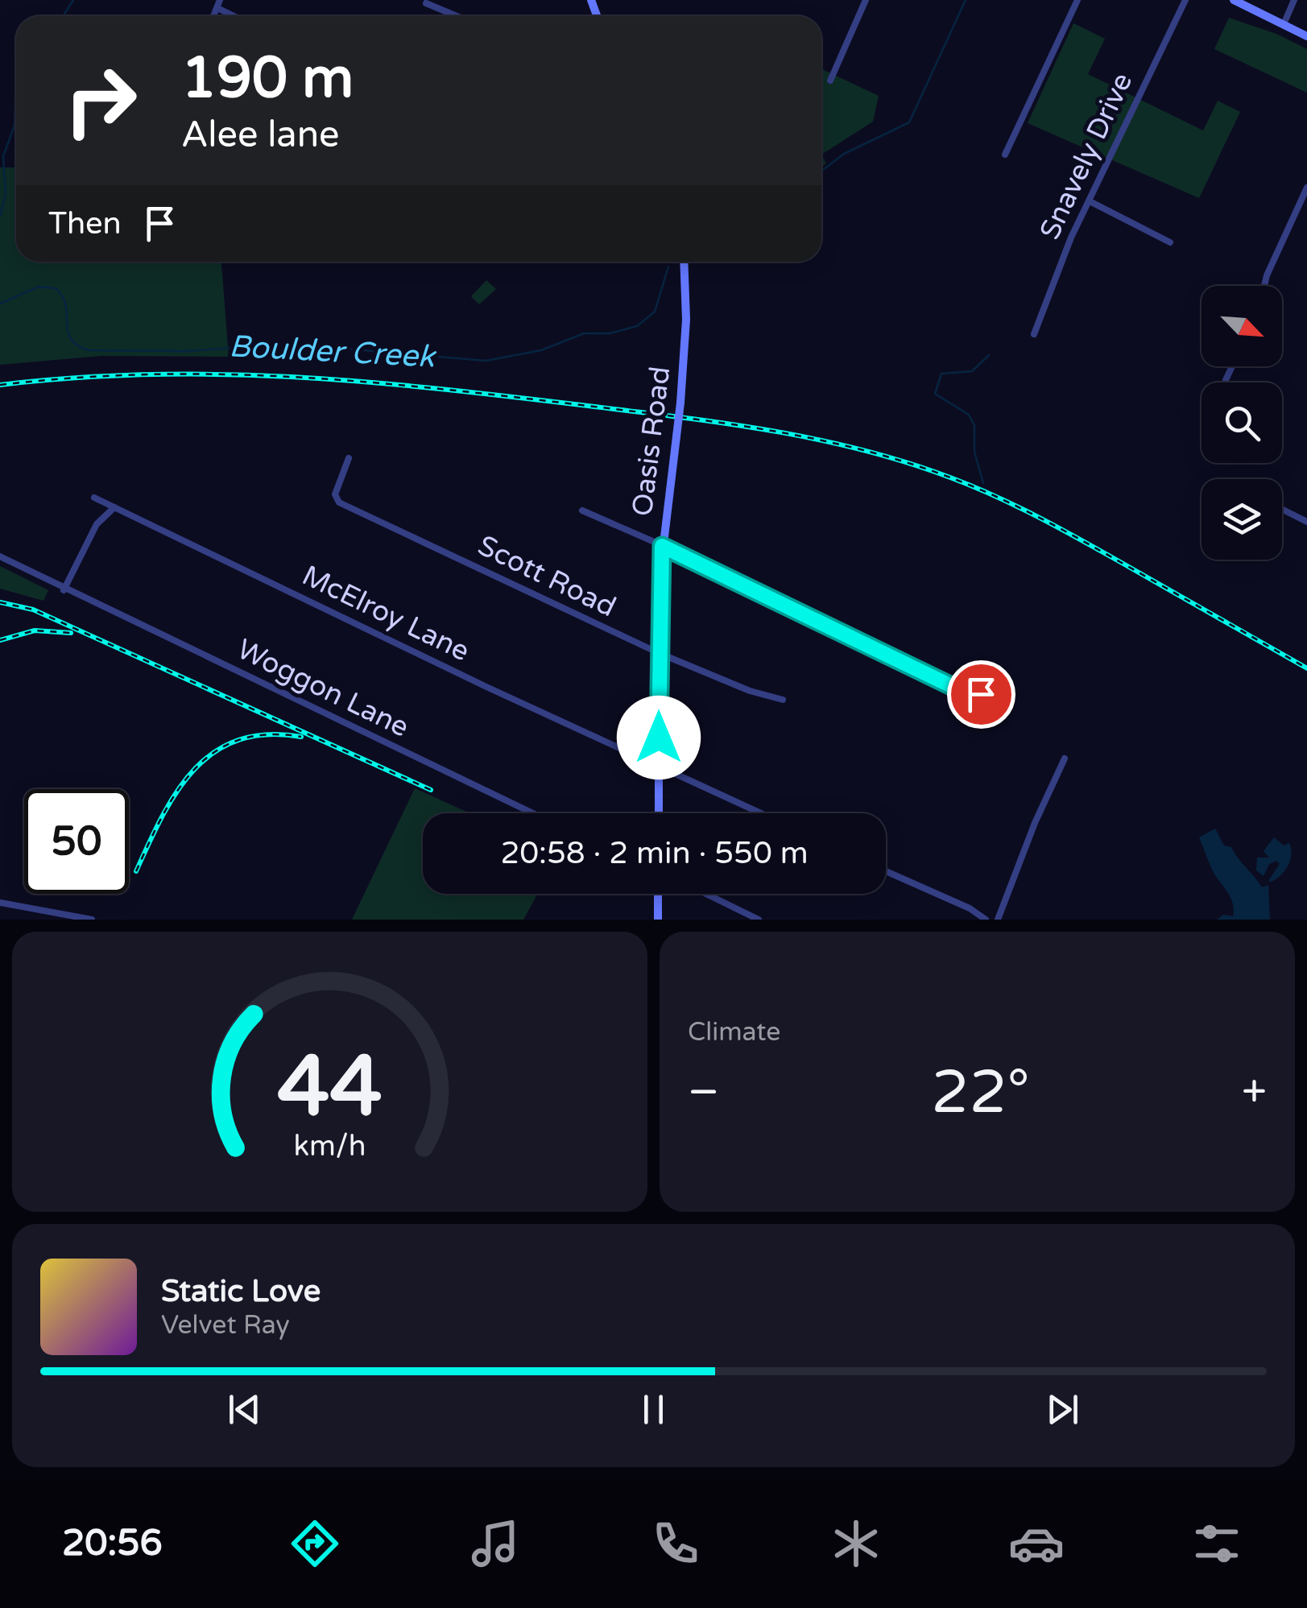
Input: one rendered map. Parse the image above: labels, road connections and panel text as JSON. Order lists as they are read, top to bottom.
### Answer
{
  "streets": {
    "main road": ["Oasis Road"],
    "street": [
      "Snavely Drive",
      "Scott Road",
      "McElroy Lane",
      "Woggon Lane"
    ]
  },
  "crossings": [
    ["Oasis Road", "Scott Road"],
    ["Oasis Road", "McElroy Lane"]
  ],
  "water": ["Boulder Creek"],
  "north": "bottom right",
  "page": {
    "turn": ["190 m", "Alee lane"],
    "then": "Then",
    "limit": "50",
    "trip": "20:58 · 2 min · 550 m",
    "tile": "Climate",
    "heat": ["−", "22°", "+"],
    "song": ["Static Love", "Velvet Ray"],
    "tabs": "20:56",
    "gauge": ["44", "km/h"]
  }
}
